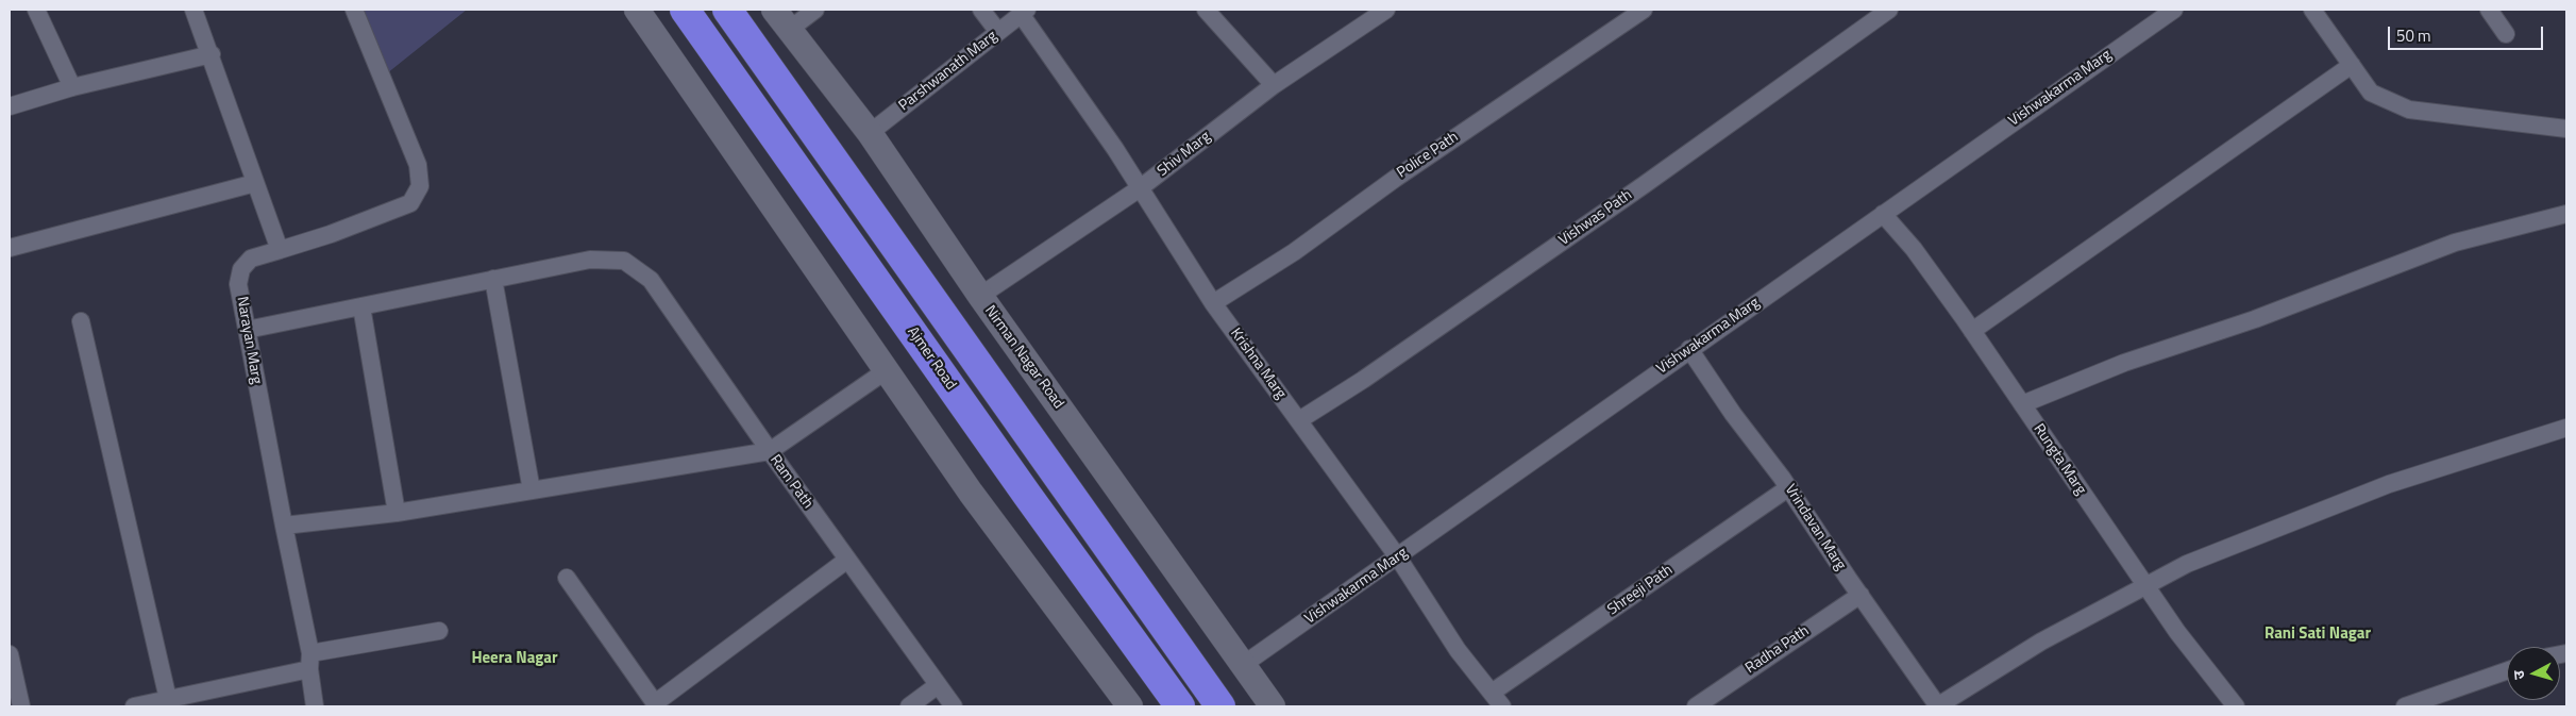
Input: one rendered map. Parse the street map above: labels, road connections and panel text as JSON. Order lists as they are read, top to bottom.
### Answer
{
  "streets": {
    "highway": ["Ajmer Road"],
    "street": [
      "Parshwanath Marg",
      "Vishwakarma Marg",
      "Shiv Marg",
      "Police Path",
      "Vishwas Path",
      "Narayan Marg",
      "Nirman Nagar Road",
      "Krishna Marg",
      "Rungta Marg",
      "Ram Path",
      "Vrindavan Marg",
      "Shreeji Path",
      "Radha Path"
    ]
  },
  "crossings": [
    ["Parshwanath Marg", "Nirman Nagar Road"],
    ["Parshwanath Marg", "Krishna Marg"],
    ["Vishwakarma Marg", "Nirman Nagar Road"],
    ["Vishwakarma Marg", "Krishna Marg"],
    ["Vishwakarma Marg", "Rungta Marg"],
    ["Vishwakarma Marg", "Vrindavan Marg"],
    ["Shiv Marg", "Nirman Nagar Road"],
    ["Shiv Marg", "Krishna Marg"],
    ["Police Path", "Krishna Marg"],
    ["Vishwas Path", "Krishna Marg"],
    ["Krishna Marg", "Shreeji Path"],
    ["Vrindavan Marg", "Shreeji Path"],
    ["Vrindavan Marg", "Radha Path"]
  ],
  "districts": ["Rani Sati Nagar", "Heera Nagar"],
  "scale_bar": "50 m",
  "north": "left"
}
